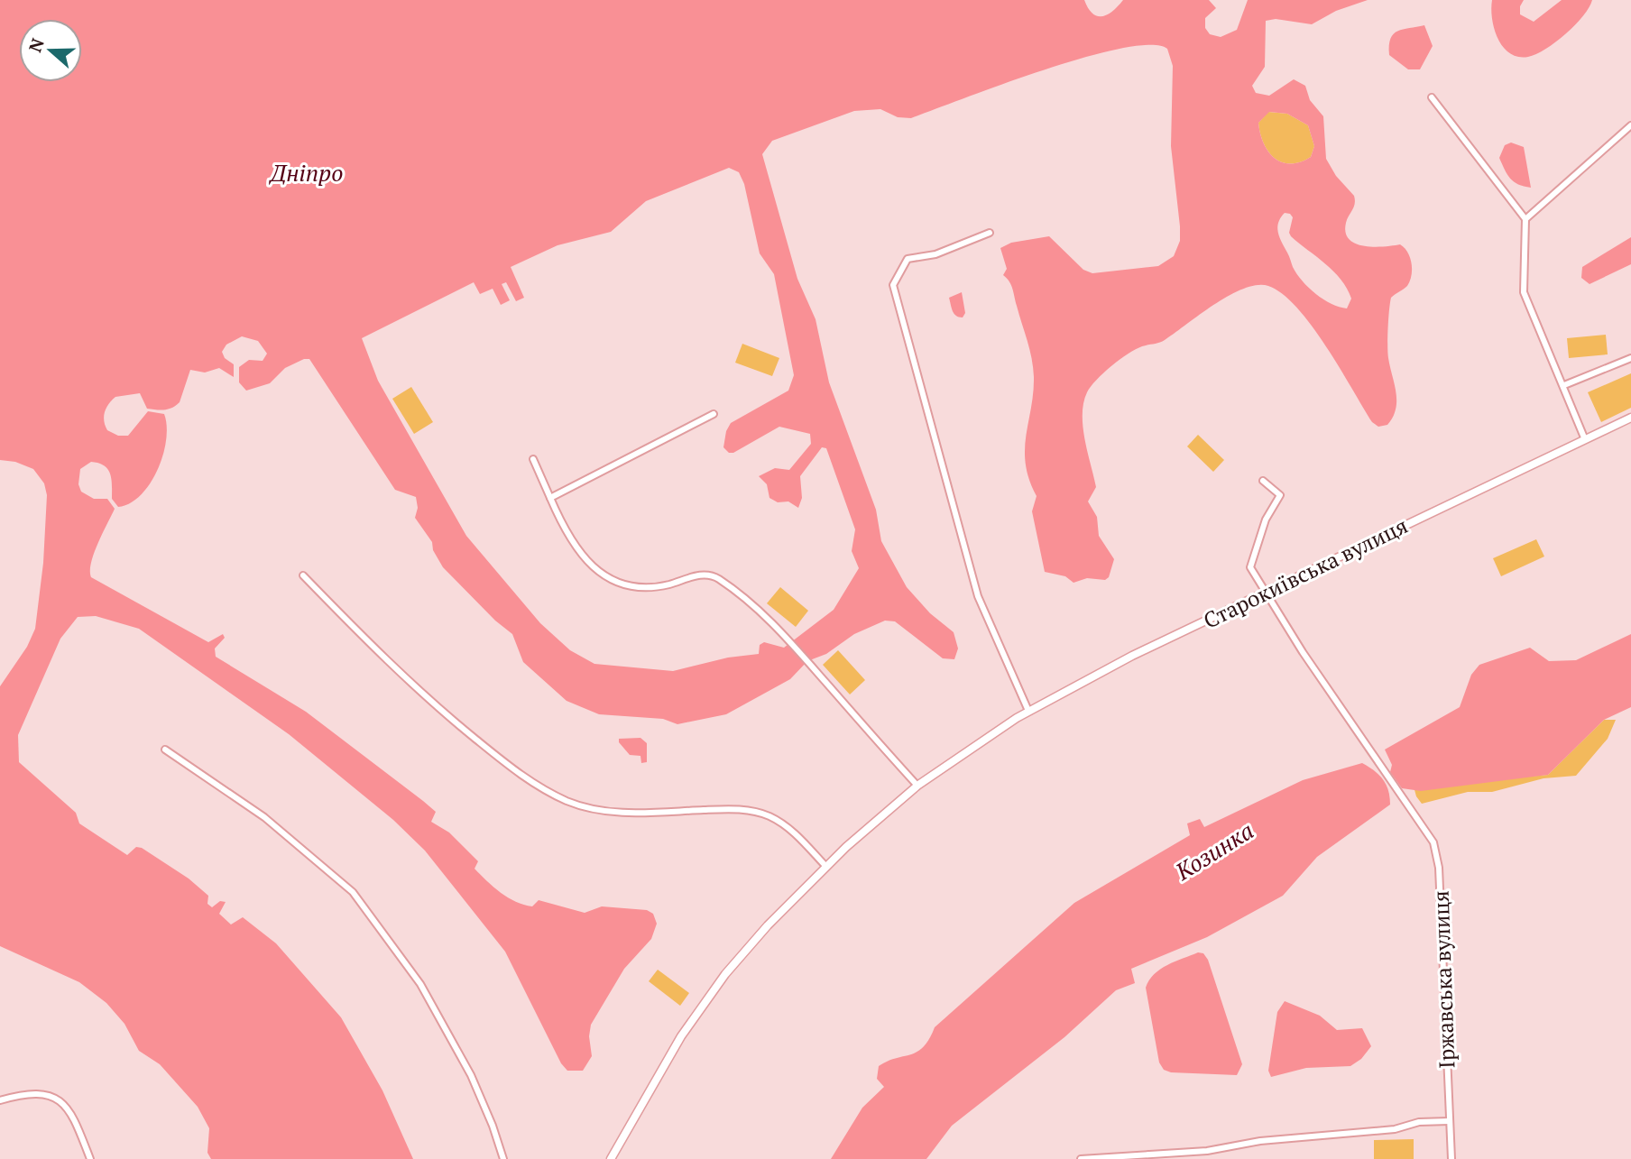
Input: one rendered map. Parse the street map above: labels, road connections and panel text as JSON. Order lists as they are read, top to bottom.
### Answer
{
  "streets": {
    "street": ["Старокиївська вулиця", "Іржавська вулиця"]
  },
  "crossings": [
    ["Старокиївська вулиця", "Іржавська вулиця"]
  ],
  "water": ["Дніпро", "Козинка"],
  "north": "left"
}
